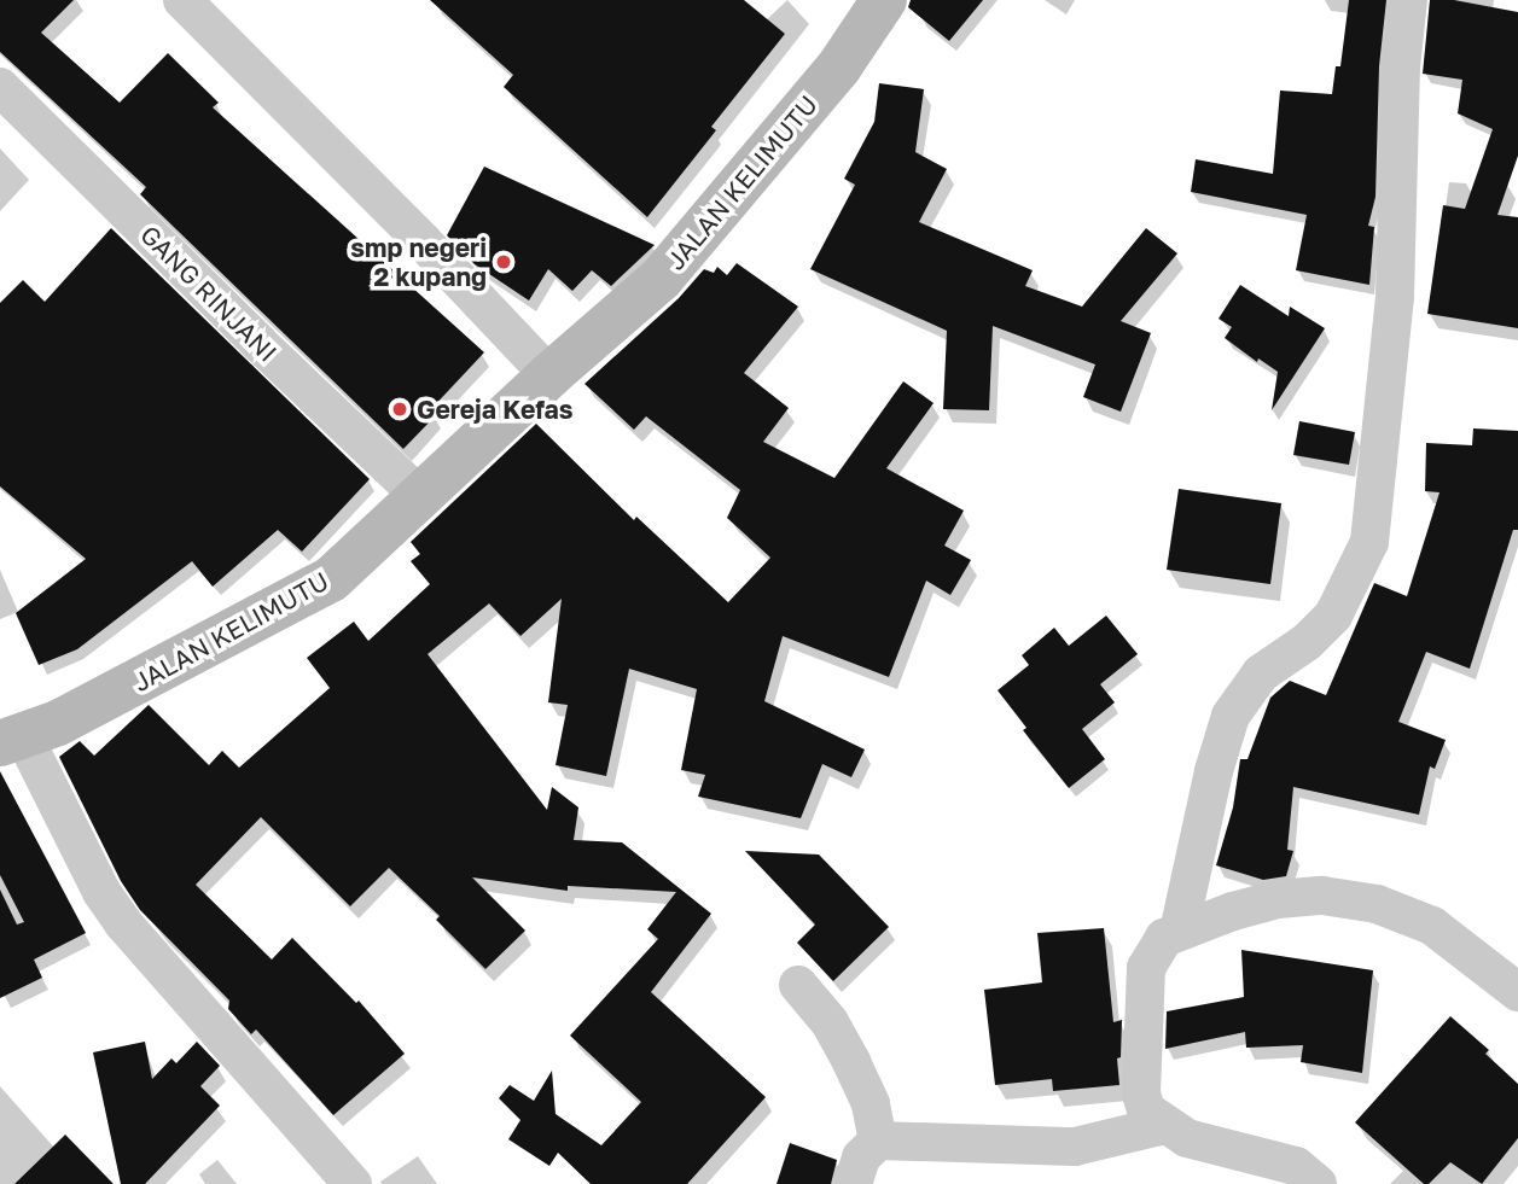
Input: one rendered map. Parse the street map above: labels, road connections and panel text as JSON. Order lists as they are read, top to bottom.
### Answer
{
  "streets": {
    "street": ["JALAN KELIMUTU", "GANG RINJANI"]
  },
  "crossings": [
    ["JALAN KELIMUTU", "GANG RINJANI"]
  ],
  "places": ["smp negeri 2 kupang", "Gereja Kefas"]
}
